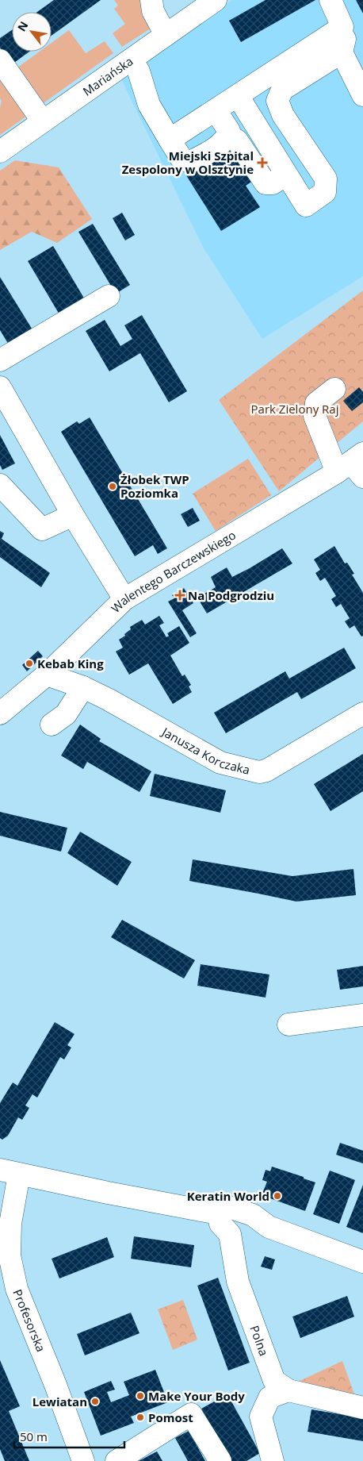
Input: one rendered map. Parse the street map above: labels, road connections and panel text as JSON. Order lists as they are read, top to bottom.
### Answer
{
  "streets": {
    "street": [
      "Mariańska",
      "Walentego Barczewskiego",
      "Janusza Korczaka",
      "Profesorska",
      "Polna"
    ]
  },
  "crossings": [
    ["Walentego Barczewskiego", "Janusza Korczaka"]
  ],
  "parks": ["Park Zielony Raj"],
  "places": {
    "health": ["Miejski Szpital Zespolony w Olsztynie", "Na Podgrodziu"],
    "other": [
      "Żłobek TWP Poziomka",
      "Kebab King",
      "Keratin World",
      "Make Your Body",
      "Lewiatan",
      "Pomost"
    ]
  },
  "scale_bar": "50 m",
  "north": "top left"
}
